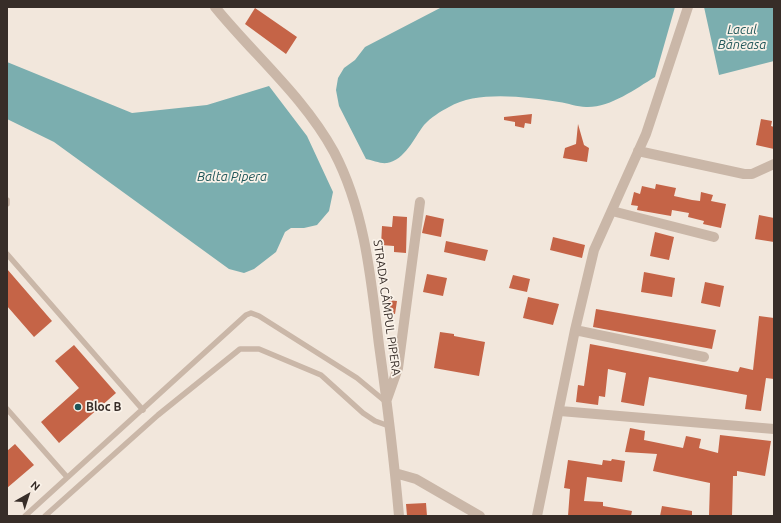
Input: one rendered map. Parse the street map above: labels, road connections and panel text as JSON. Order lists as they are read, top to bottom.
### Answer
{
  "streets": {
    "street": ["STRADA CÂMPUL PIPERA"]
  },
  "water": ["Lacul Băneasa", "Balta Pipera"],
  "places": ["Bloc B"],
  "north": "top right"
}
